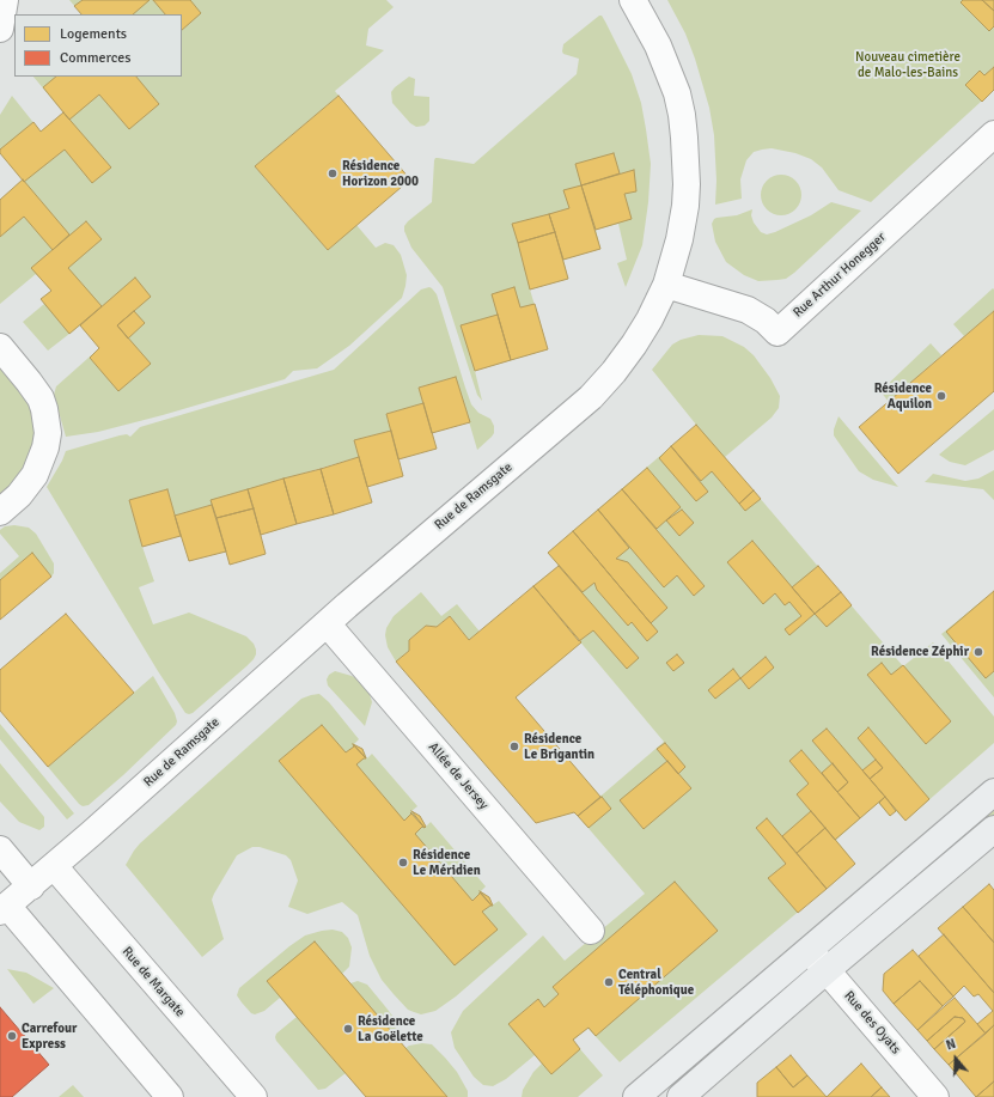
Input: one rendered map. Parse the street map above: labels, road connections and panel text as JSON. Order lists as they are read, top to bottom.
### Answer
{
  "streets": {
    "street": [
      "Rue Arthur Honegger",
      "Rue de Ramsgate",
      "Allée de Jersey",
      "Rue de Margate",
      "Rue des Oyats"
    ]
  },
  "crossings": [
    ["Rue Arthur Honegger", "Rue de Ramsgate"],
    ["Rue de Ramsgate", "Allée de Jersey"],
    ["Rue de Ramsgate", "Rue de Margate"]
  ],
  "parks": ["Nouveau cimetière de Malo-les-Bains"],
  "places": [
    "Résidence Horizon 2000",
    "Résidence Aquilon",
    "Résidence Zéphir",
    "Résidence Le Brigantin",
    "Résidence Le Méridien",
    "Central Téléphonique",
    "Résidence La Goëlette",
    "Carrefour Express"
  ],
  "legend": ["Logements", "Commerces"],
  "north": "top"
}
